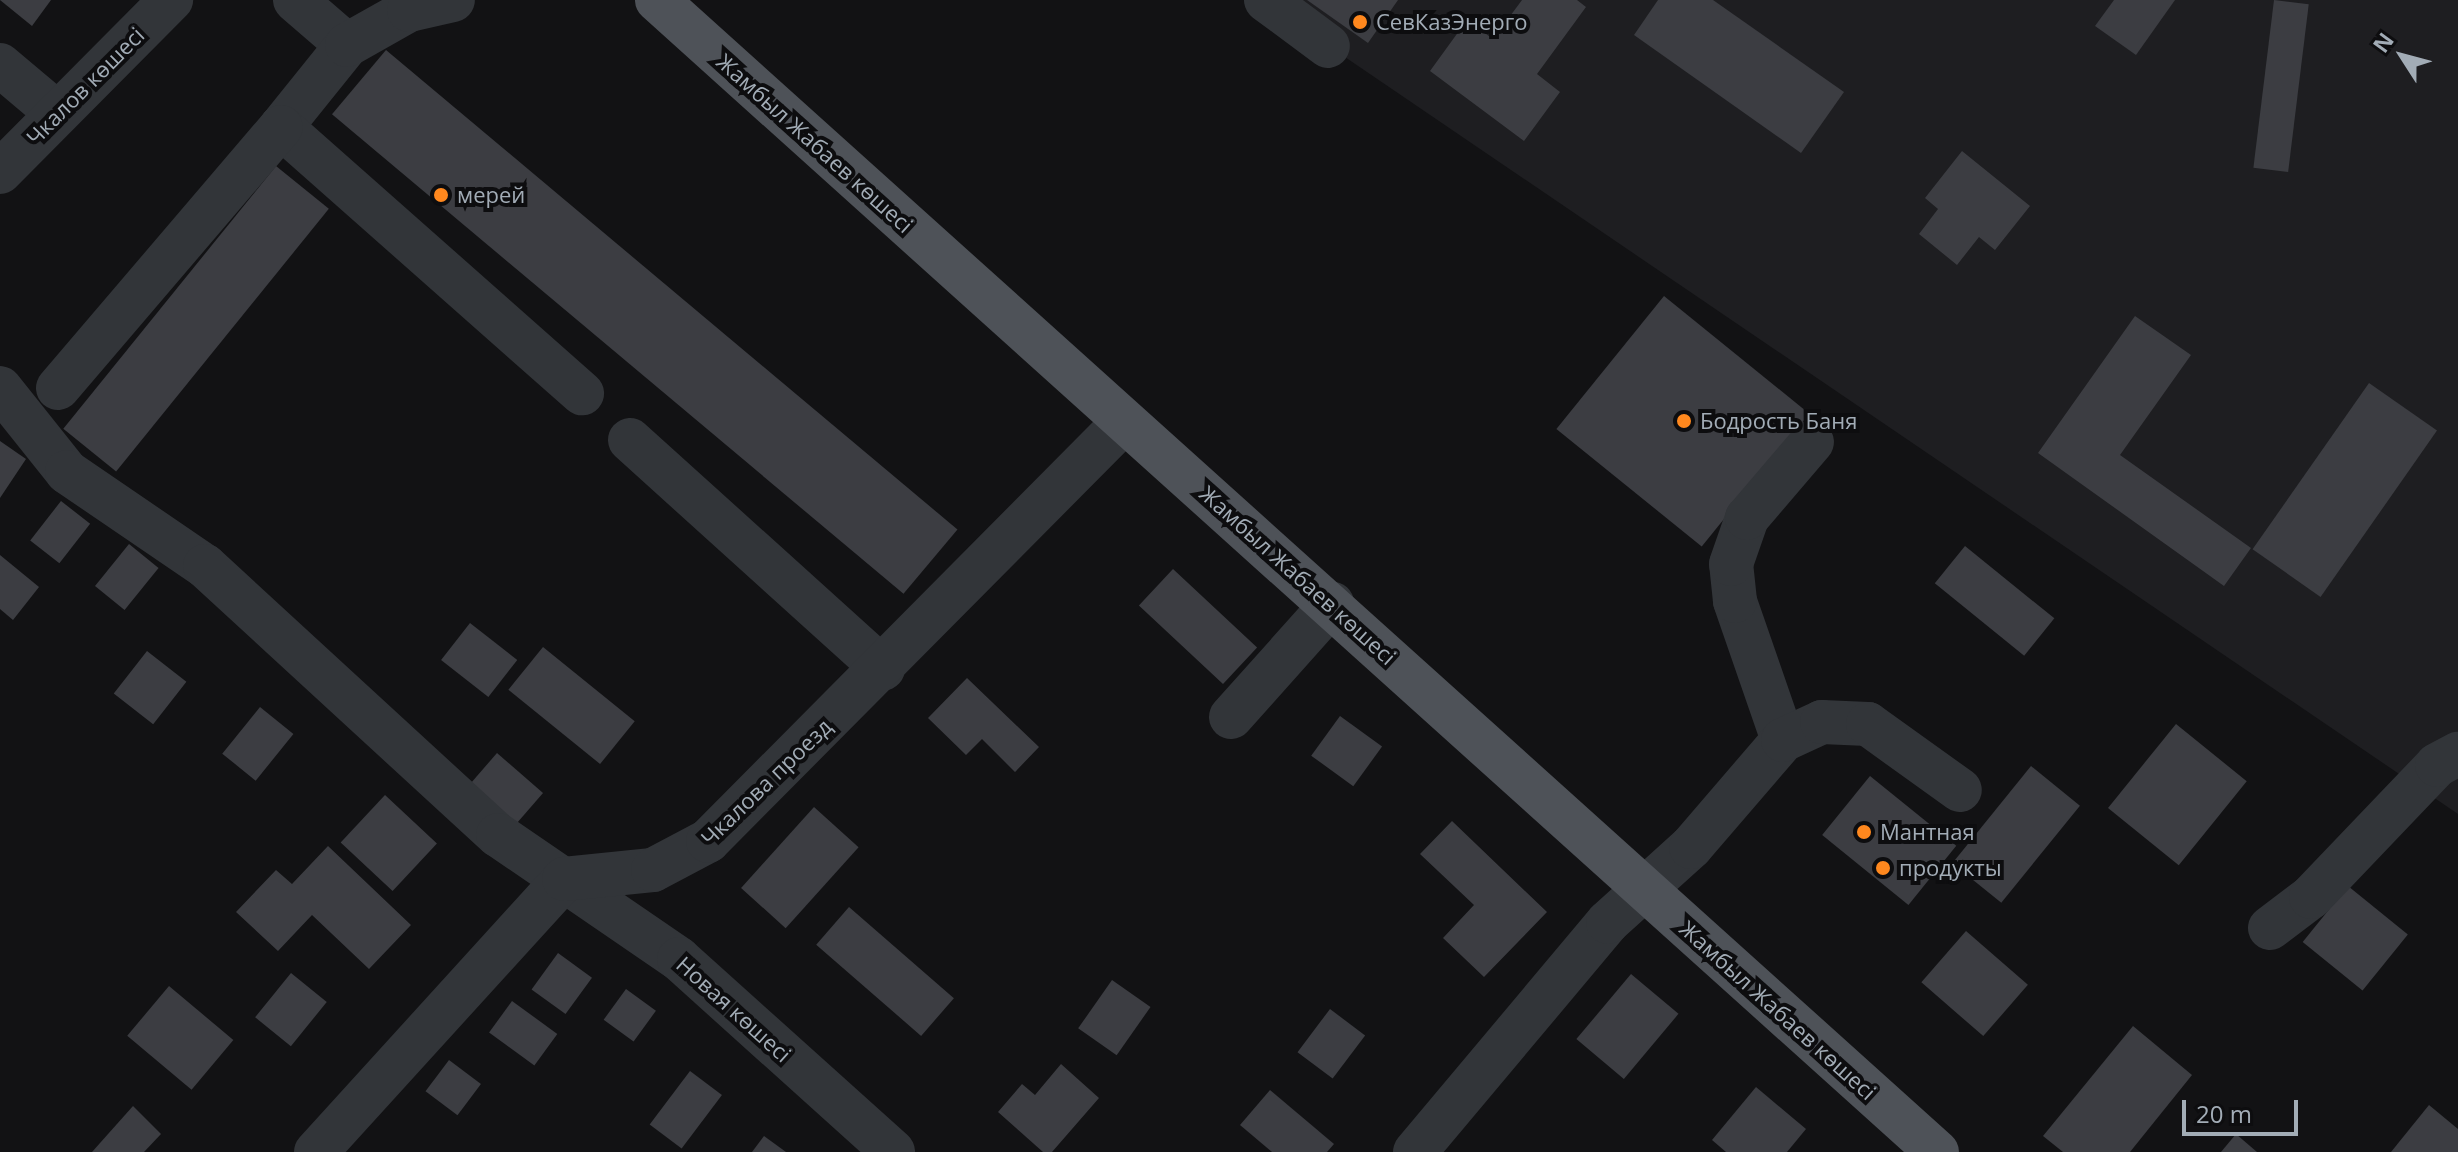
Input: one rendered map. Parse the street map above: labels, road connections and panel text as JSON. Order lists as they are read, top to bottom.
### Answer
{
  "streets": {
    "main road": ["Жамбыл Жабаев көшесі"],
    "street": ["Чкалов көшесі", "Чкалова проезд", "Новая көшесі"]
  },
  "crossings": [
    ["Жамбыл Жабаев көшесі", "Чкалова проезд"],
    ["Чкалова проезд", "Новая көшесі"]
  ],
  "places": [
    "СевКазЭнерго",
    "мерей",
    "Бодрость Баня",
    "Мантная",
    "продукты"
  ],
  "scale_bar": "20 m",
  "north": "top left"
}
